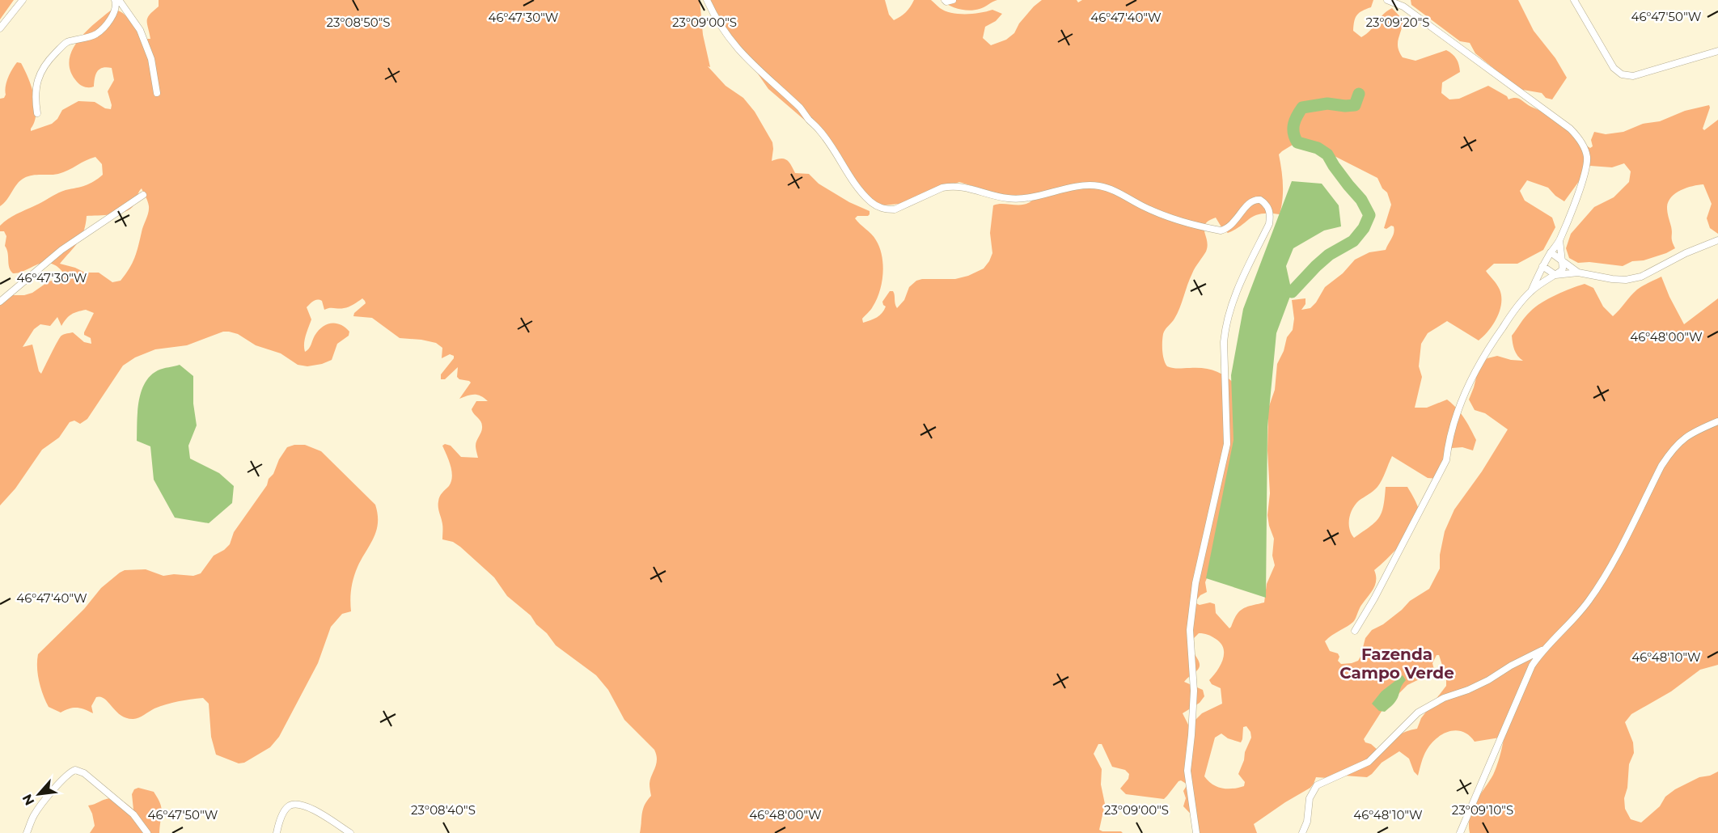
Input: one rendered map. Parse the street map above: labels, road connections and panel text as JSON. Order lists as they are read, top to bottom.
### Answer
{
  "districts": ["Fazenda Campo Verde"],
  "north": "bottom left",
  "coordinates": [
    "46°47'50\"W",
    "46°47'30\"W",
    "46°47'40\"W",
    "23°08'50\"S",
    "23°09'00\"S",
    "23°09'20\"S",
    "46°48'00\"W",
    "46°48'10\"W",
    "23°08'40\"S",
    "23°09'10\"S"
  ]
}
